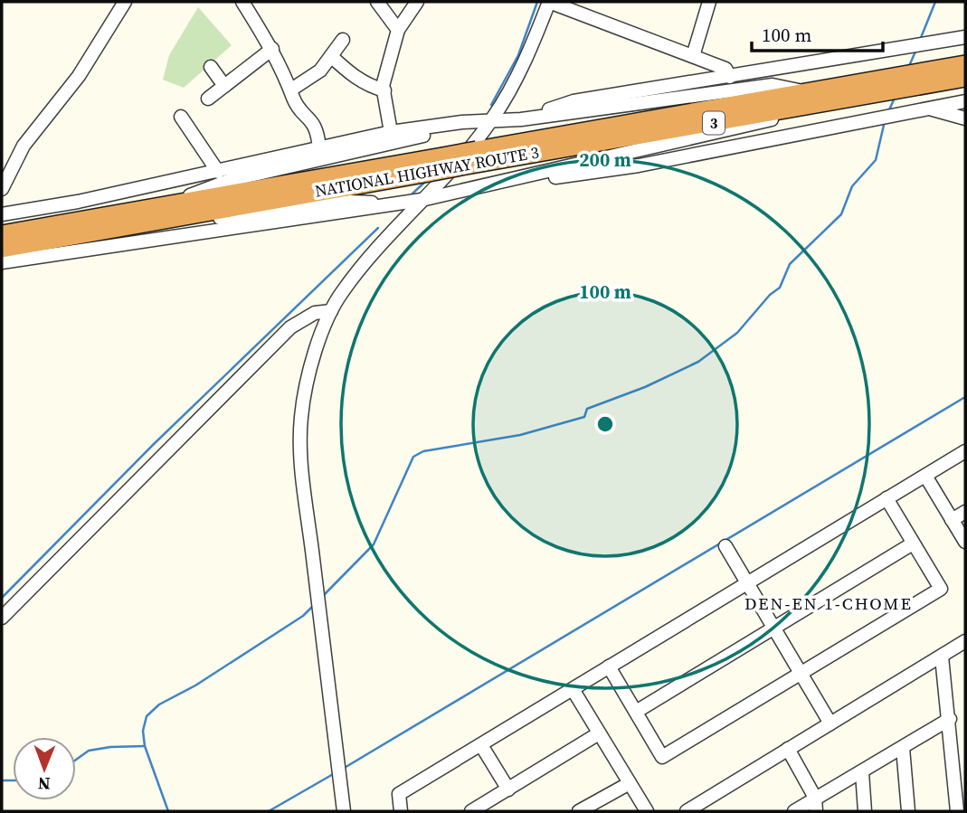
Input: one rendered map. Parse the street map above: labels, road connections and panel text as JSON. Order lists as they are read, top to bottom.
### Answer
{
  "streets": {
    "highway": ["3", "NATIONAL HIGHWAY ROUTE 3"]
  },
  "districts": ["DEN-EN 1-CHOME"],
  "scale_bar": "100 m",
  "north": "bottom",
  "rings": ["200 m", "100 m"]
}
